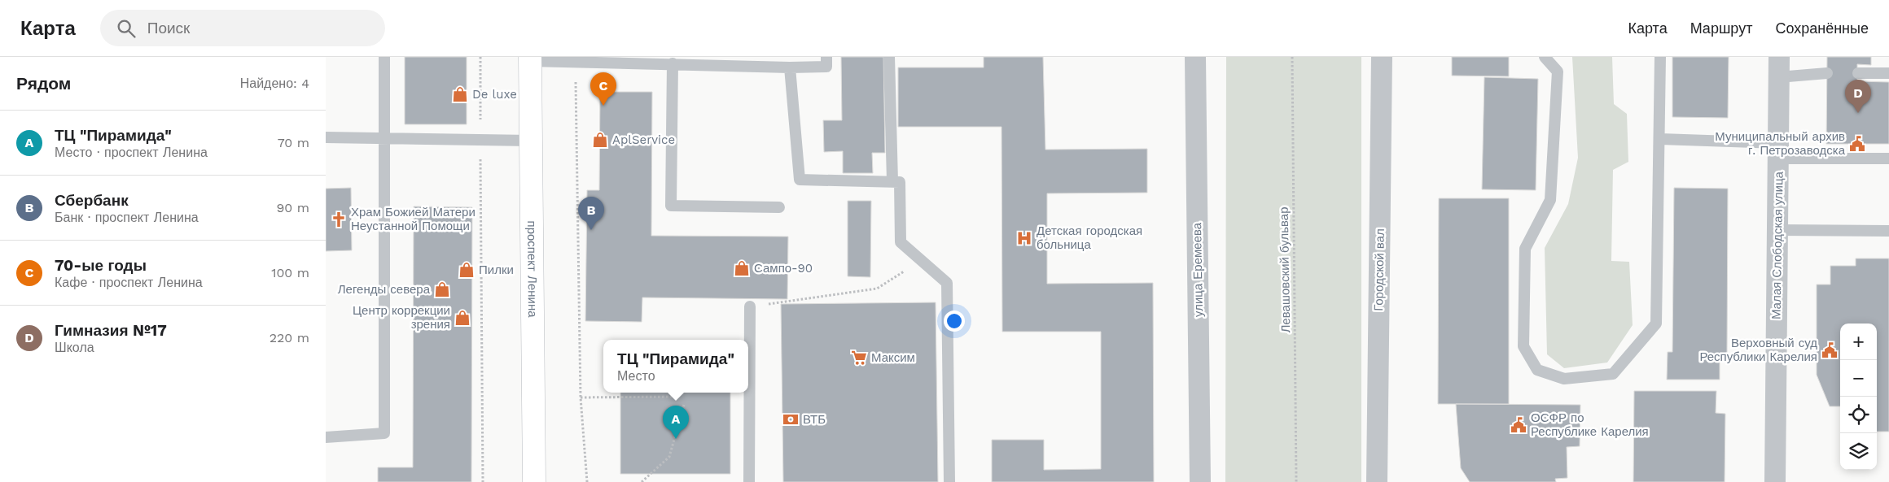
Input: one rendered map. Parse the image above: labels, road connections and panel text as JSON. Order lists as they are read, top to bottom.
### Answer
{
  "streets": {
    "main road": ["проспект Ленина"],
    "street": ["Малая Слободская улица", "улица Еремеева", "Городской вал"],
    "path": ["Левашовский бульвар"]
  },
  "places": {
    "shop": [
      "De luxe",
      "AplService",
      "Сампо-90",
      "Пилки",
      "Легенды севера",
      "Центр коррекции зрения"
    ],
    "public building": ["Муниципальный архив г. Петрозаводска", "Верховный суд Республики Карелия", "ОСФР по Республике Карелия"],
    "church": ["Храм Божией Матери Неустанной Помощи"],
    "hospital": ["Детская городская больница"],
    "supermarket": ["Максим"],
    "bank": ["ВТБ"]
  },
  "page": {
    "header": "Карта",
    "search": "Поиск",
    "nav": ["Карта", "Маршрут", "Сохранённые"],
    "heading": ["Рядом", "Найдено: 4"],
    "pins": [
      "C",
      "D",
      "B",
      "A"
    ],
    "list": [
      {
        "mark": "A",
        "name": "ТЦ \"Пирамида\"",
        "note": "Место · проспект Ленина",
        "value": "70 m"
      },
      {
        "mark": "B",
        "name": "Сбербанк",
        "note": "Банк · проспект Ленина",
        "value": "90 m"
      },
      {
        "mark": "C",
        "name": "70-ые годы",
        "note": "Кафе · проспект Ленина",
        "value": "100 m"
      },
      {
        "mark": "D",
        "name": "Гимназия №17",
        "note": "Школа",
        "value": "220 m"
      }
    ],
    "map_buttons": ["+", "−"],
    "popup": ["ТЦ \"Пирамида\"", "Место"]
  }
}
